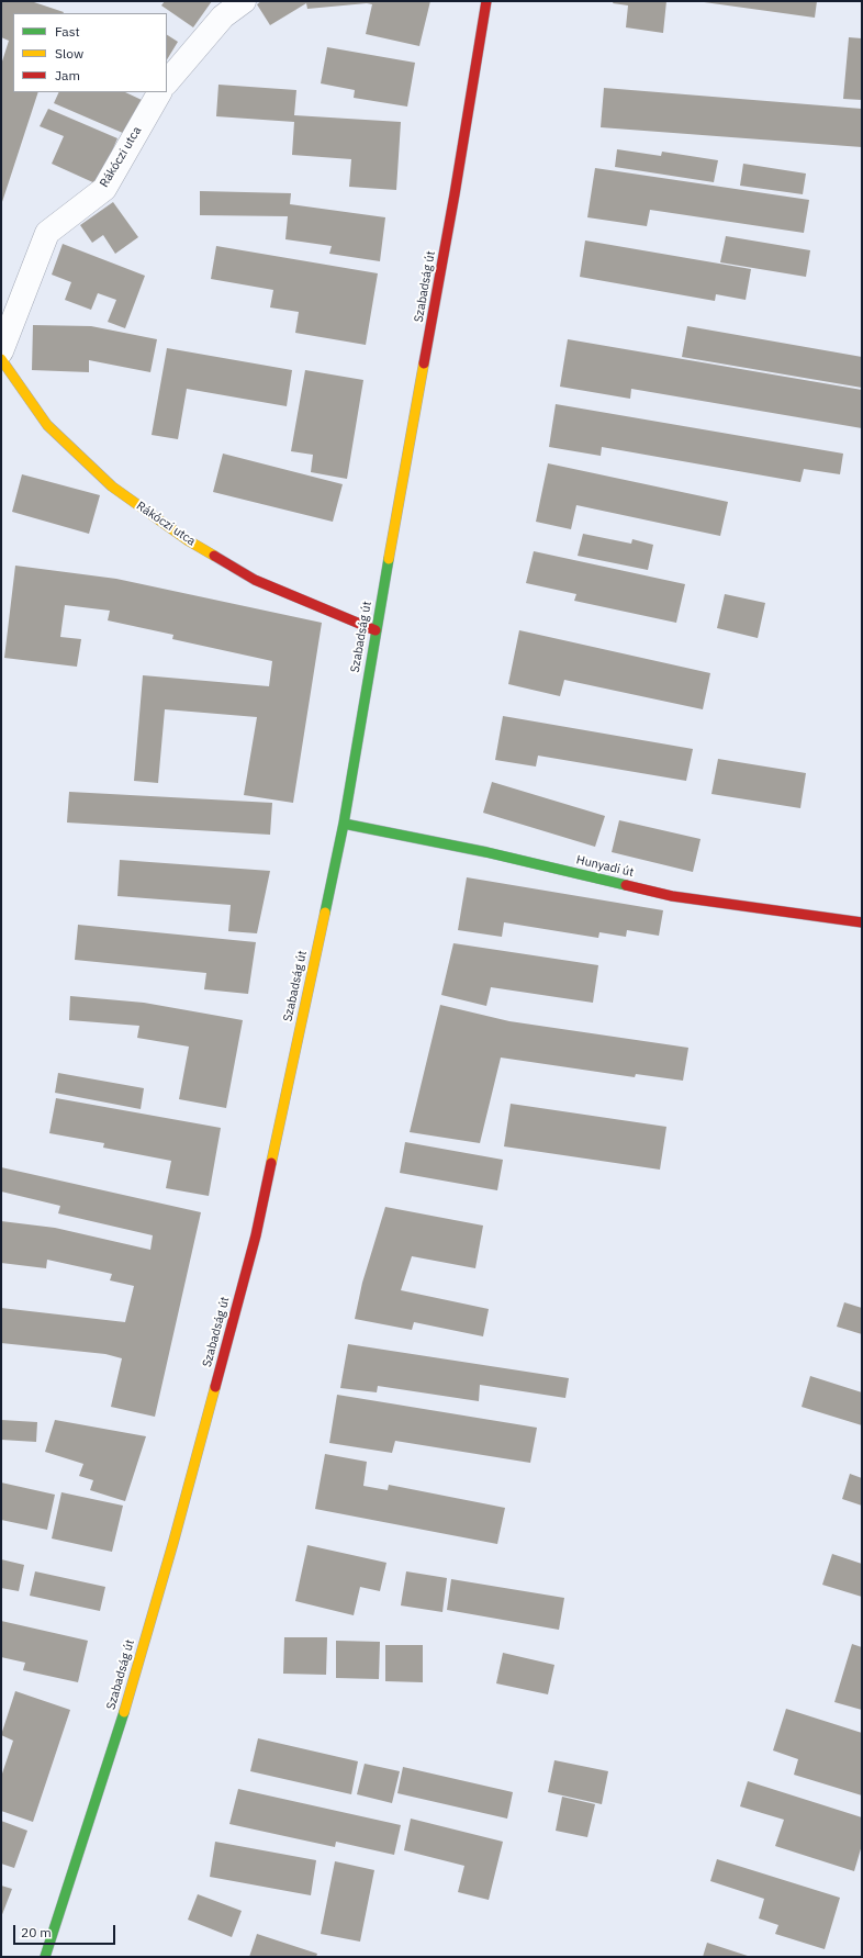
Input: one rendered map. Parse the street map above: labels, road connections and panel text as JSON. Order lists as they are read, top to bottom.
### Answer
{
  "streets": {
    "street": ["Rákóczi utca", "Szabadság út", "Hunyadi út"]
  },
  "crossings": [
    ["Rákóczi utca", "Szabadság út"],
    ["Szabadság út", "Hunyadi út"]
  ],
  "legend": ["Fast", "Slow", "Jam"],
  "scale_bar": "20 m"
}
